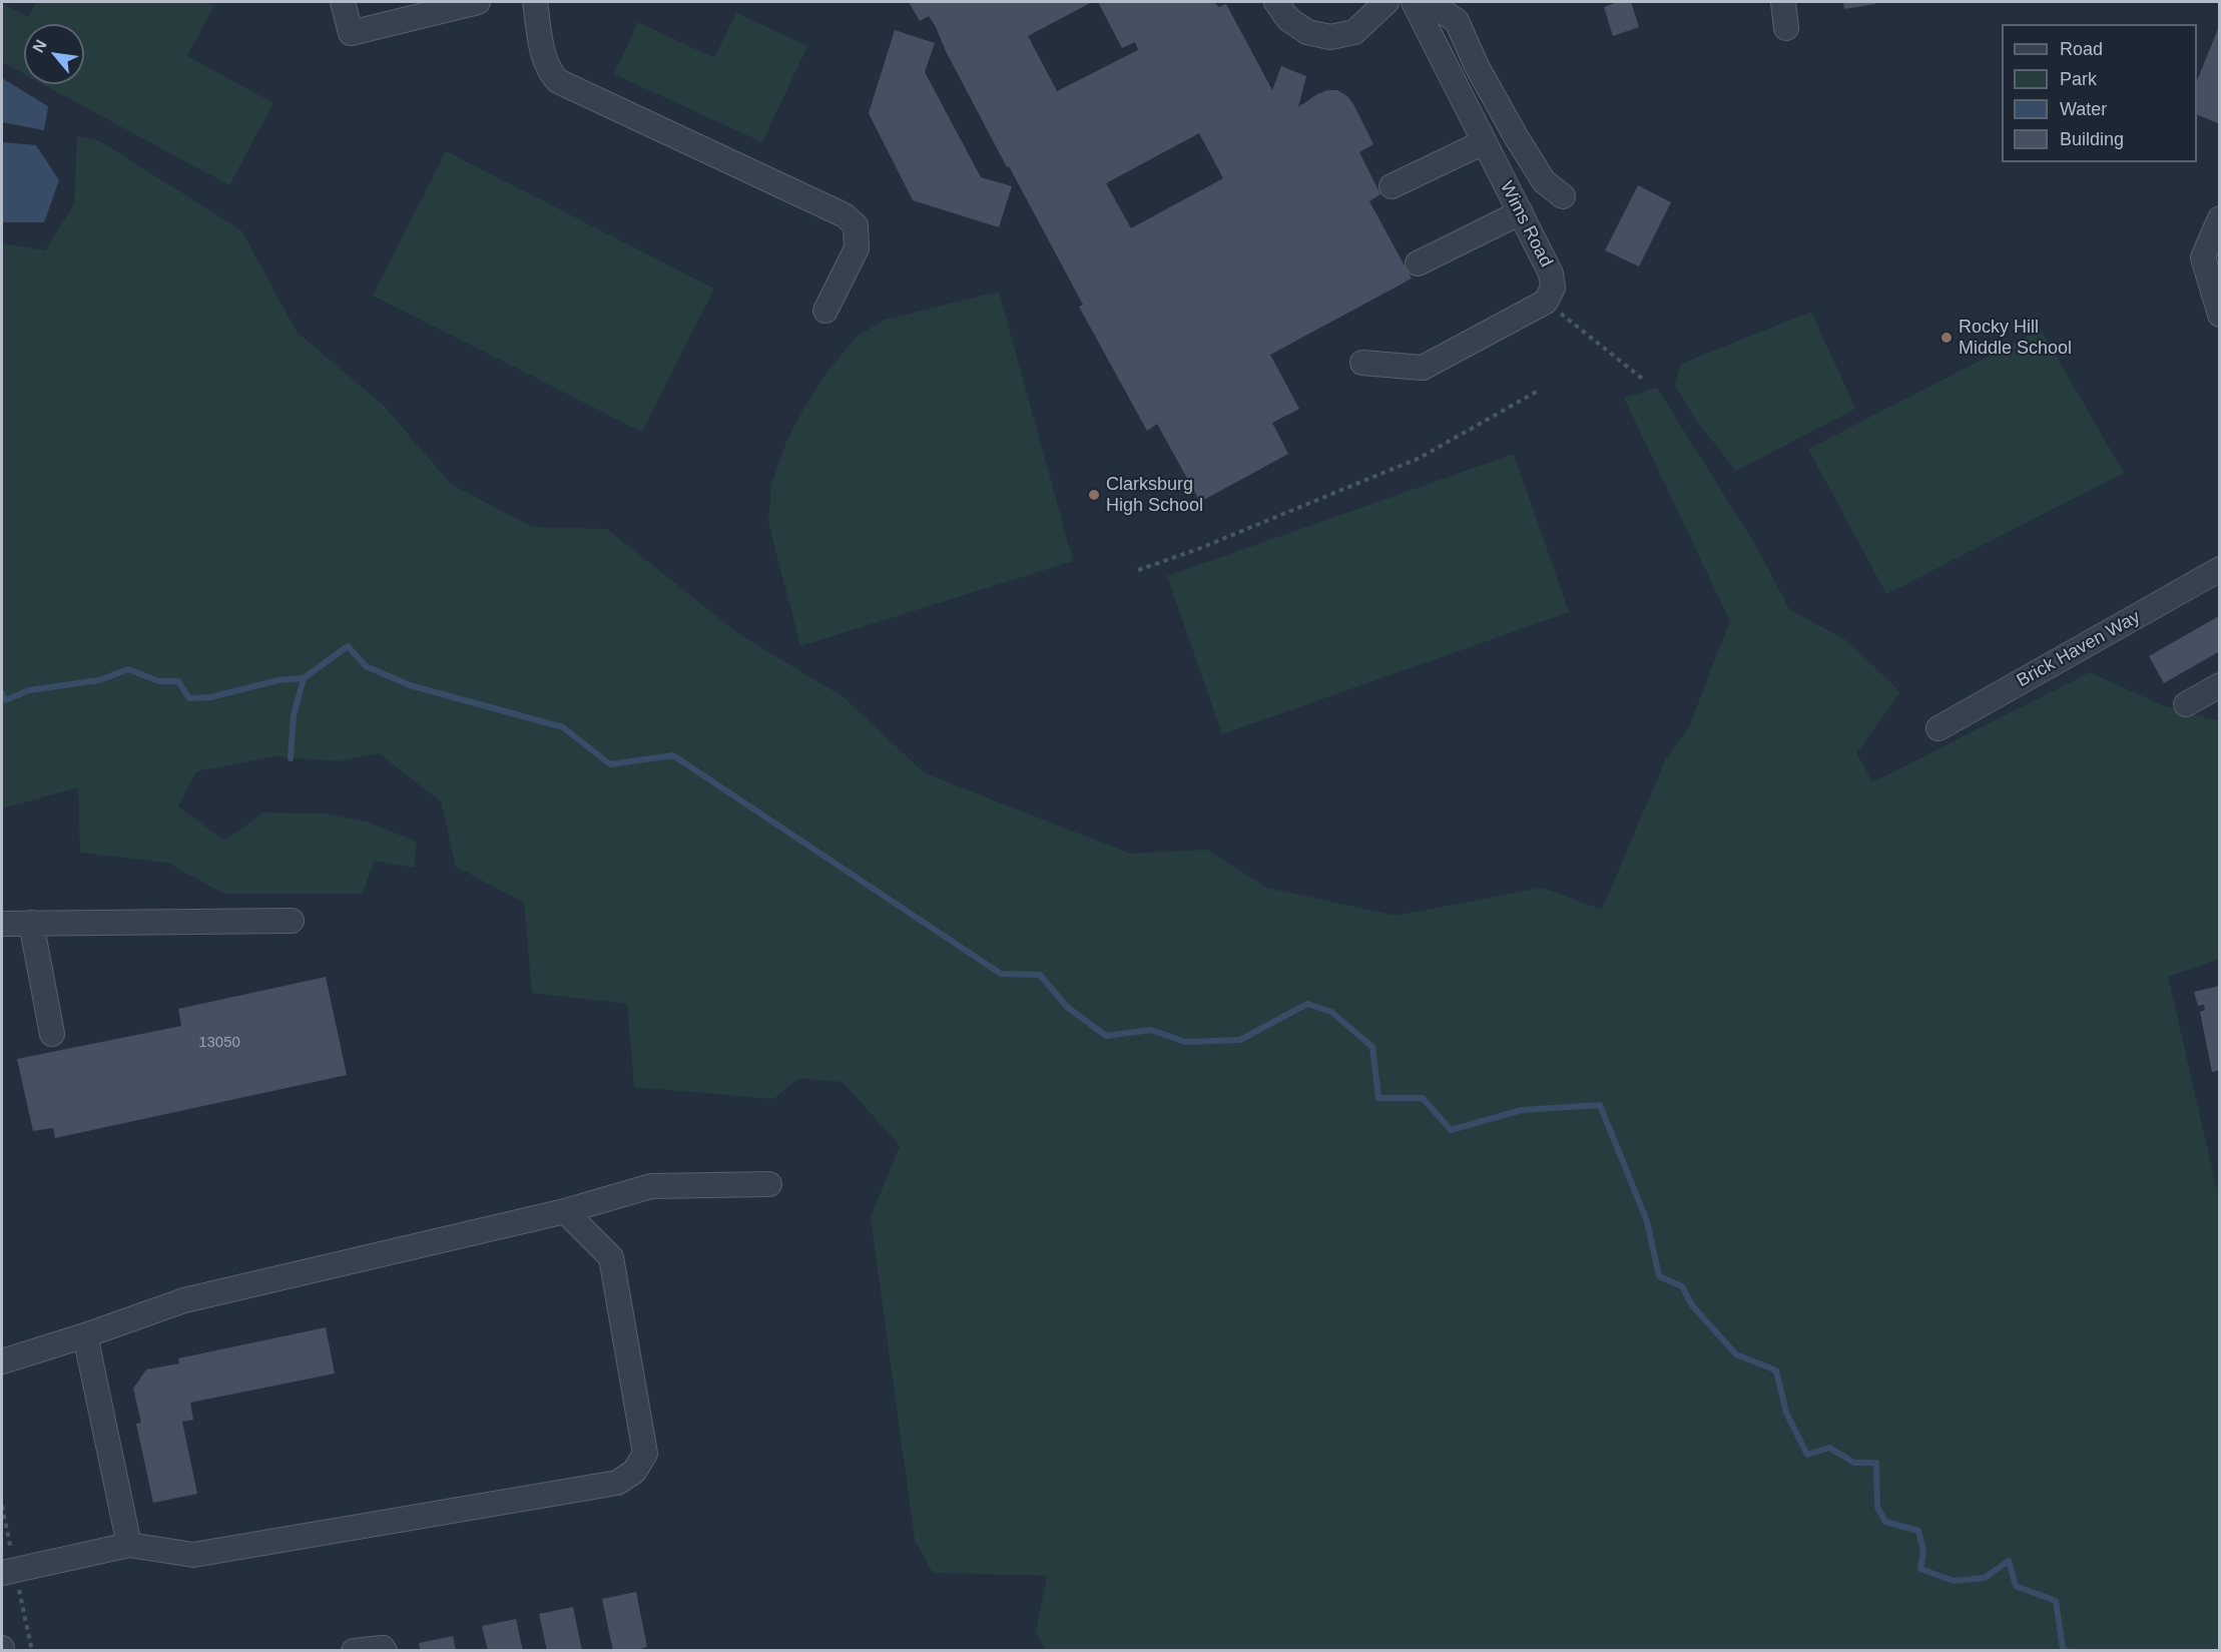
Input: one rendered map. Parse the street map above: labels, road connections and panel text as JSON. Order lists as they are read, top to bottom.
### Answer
{
  "streets": {
    "street": ["Wims Road", "Brick Haven Way"]
  },
  "places": ["Rocky Hill Middle School", "Clarksburg High School"],
  "house_numbers": ["13050"],
  "legend": [
    "Road",
    "Park",
    "Water",
    "Building"
  ],
  "north": "top left"
}
